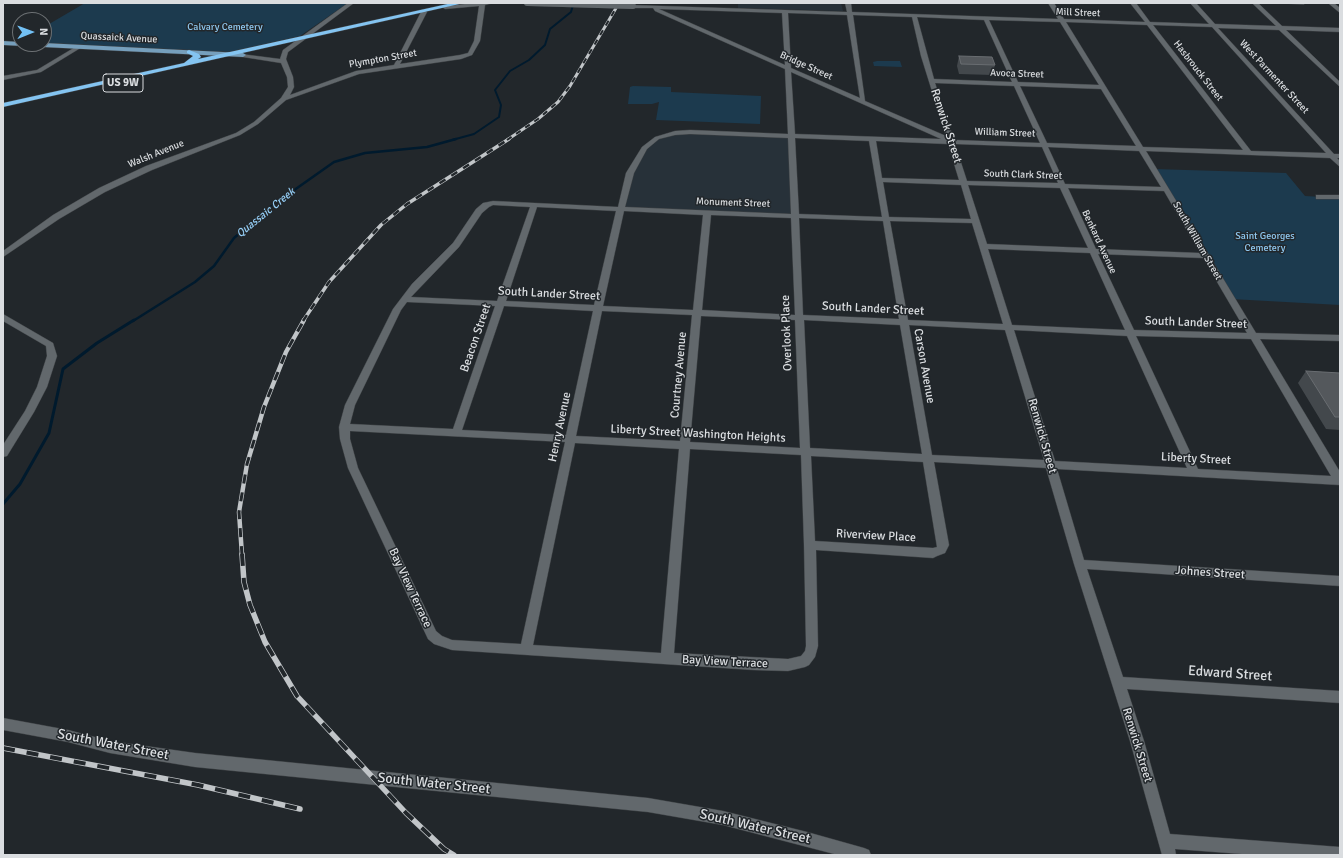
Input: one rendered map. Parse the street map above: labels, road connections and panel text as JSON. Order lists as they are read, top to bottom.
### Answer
{
  "streets": {
    "highway": ["Quassaick Avenue", "US 9W"],
    "street": [
      "Mill Street",
      "Plympton Street",
      "Bridge Street",
      "Hasbrouck Street",
      "Avoca Street",
      "West Parmenter Street",
      "Renwick Street",
      "William Street",
      "Walsh Avenue",
      "South Clark Street",
      "Monument Street",
      "South William Street",
      "Benkard Avenue",
      "South Lander Street",
      "Overlook Place",
      "Beacon Street",
      "Carson Avenue",
      "Courtney Avenue",
      "Henry Avenue",
      "Liberty Street Washington Heights",
      "Liberty Street",
      "Riverview Place",
      "Johnes Street",
      "Bay View Terrace",
      "Edward Street",
      "South Water Street"
    ]
  },
  "crossings": [
    ["Mill Street", "Bridge Street"],
    ["Mill Street", "Hasbrouck Street"],
    ["Mill Street", "West Parmenter Street"],
    ["Mill Street", "Renwick Street"],
    ["Mill Street", "South William Street"],
    ["Mill Street", "Benkard Avenue"],
    ["Mill Street", "Overlook Place"],
    ["Quassaick Avenue", "US 9W"],
    ["Plympton Street", "Walsh Avenue"],
    ["Bridge Street", "Renwick Street"],
    ["Bridge Street", "William Street"],
    ["Bridge Street", "Overlook Place"],
    ["Hasbrouck Street", "William Street"],
    ["Avoca Street", "Renwick Street"],
    ["Avoca Street", "South William Street"],
    ["Avoca Street", "Benkard Avenue"],
    ["West Parmenter Street", "William Street"],
    ["Renwick Street", "William Street"],
    ["Renwick Street", "South Clark Street"],
    ["Renwick Street", "Monument Street"],
    ["Renwick Street", "South Lander Street"],
    ["Renwick Street", "Liberty Street Washington Heights"],
    ["Renwick Street", "Liberty Street"],
    ["Renwick Street", "Johnes Street"],
    ["Renwick Street", "Edward Street"],
    ["William Street", "Monument Street"],
    ["William Street", "South William Street"],
    ["William Street", "Benkard Avenue"],
    ["William Street", "Overlook Place"],
    ["William Street", "Carson Avenue"],
    ["William Street", "Henry Avenue"],
    ["South Clark Street", "South William Street"],
    ["South Clark Street", "Benkard Avenue"],
    ["South Clark Street", "Carson Avenue"],
    ["Monument Street", "Overlook Place"],
    ["Monument Street", "Beacon Street"],
    ["Monument Street", "Carson Avenue"],
    ["Monument Street", "Courtney Avenue"],
    ["Monument Street", "Henry Avenue"],
    ["Monument Street", "Bay View Terrace"],
    ["South William Street", "South Lander Street"],
    ["South William Street", "Liberty Street"],
    ["Benkard Avenue", "South Lander Street"],
    ["Benkard Avenue", "Liberty Street"],
    ["South Lander Street", "Overlook Place"],
    ["South Lander Street", "Beacon Street"],
    ["South Lander Street", "Carson Avenue"],
    ["South Lander Street", "Courtney Avenue"],
    ["South Lander Street", "Henry Avenue"],
    ["South Lander Street", "Bay View Terrace"],
    ["Overlook Place", "Liberty Street Washington Heights"],
    ["Overlook Place", "Riverview Place"],
    ["Overlook Place", "Bay View Terrace"],
    ["Beacon Street", "Liberty Street Washington Heights"],
    ["Carson Avenue", "Liberty Street Washington Heights"],
    ["Carson Avenue", "Riverview Place"],
    ["Courtney Avenue", "Liberty Street Washington Heights"],
    ["Courtney Avenue", "Bay View Terrace"],
    ["Henry Avenue", "Liberty Street Washington Heights"],
    ["Henry Avenue", "Bay View Terrace"],
    ["Liberty Street Washington Heights", "Liberty Street"],
    ["Liberty Street Washington Heights", "Bay View Terrace"]
  ],
  "water": ["Quassaic Creek"],
  "parks": ["Calvary Cemetery", "Saint Georges Cemetery"],
  "north": "right"
}
